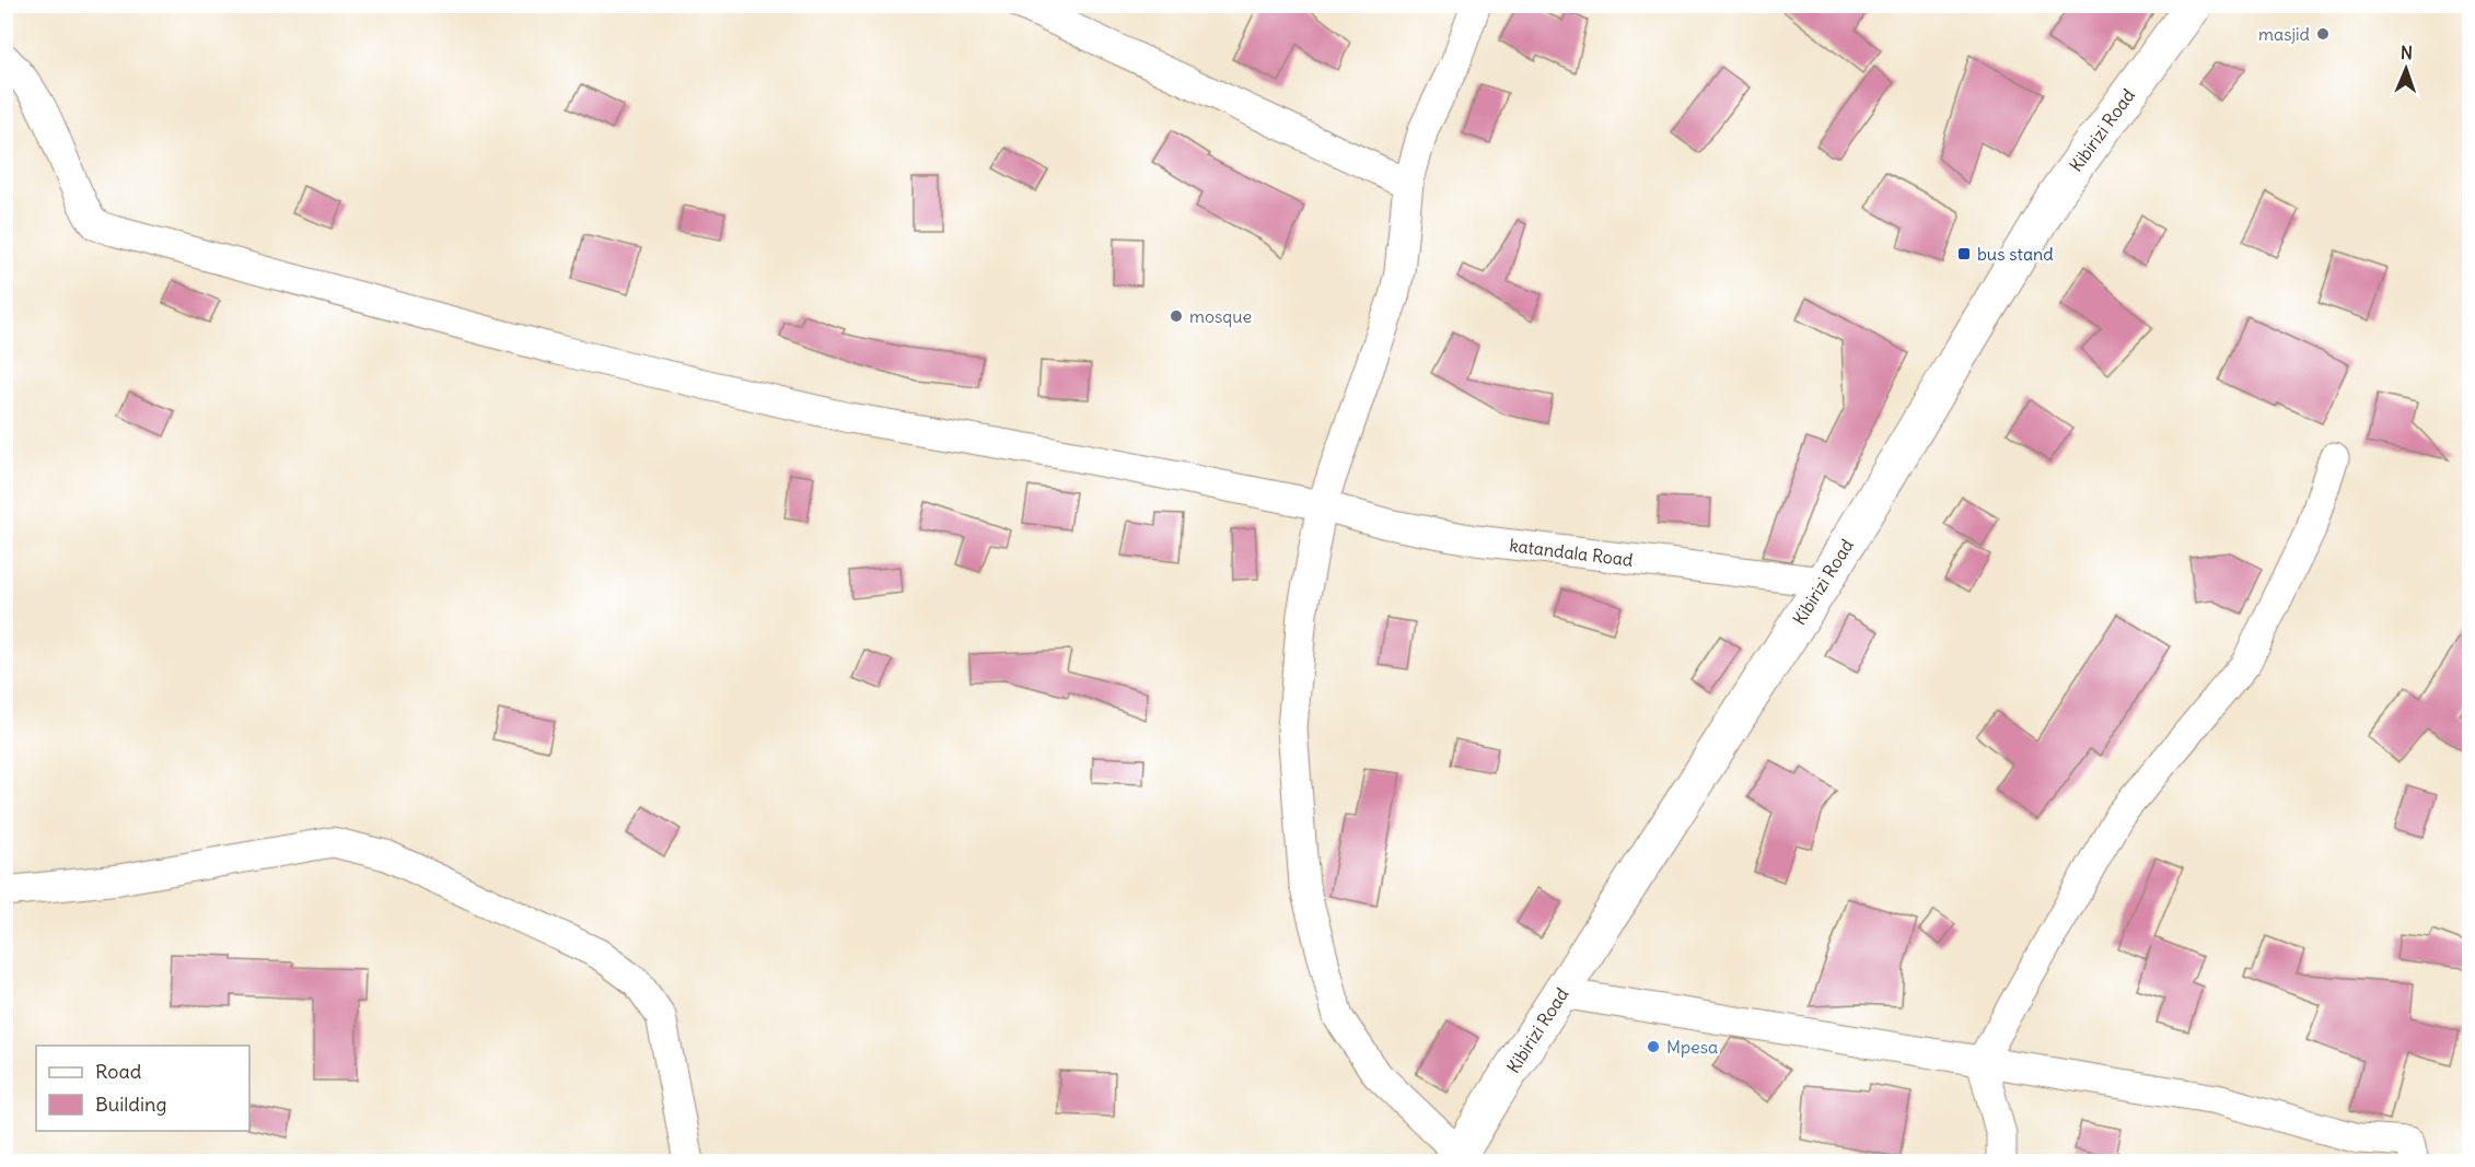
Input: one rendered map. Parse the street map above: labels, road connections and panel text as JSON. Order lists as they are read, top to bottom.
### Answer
{
  "streets": {
    "street": ["Kibirizi Road", "katandala Road"]
  },
  "crossings": [
    ["Kibirizi Road", "katandala Road"]
  ],
  "places": {
    "other": ["masjid", "mosque", "Mpesa"],
    "transit": ["bus stand"]
  },
  "legend": ["Road", "Building"],
  "north": "top"
}
